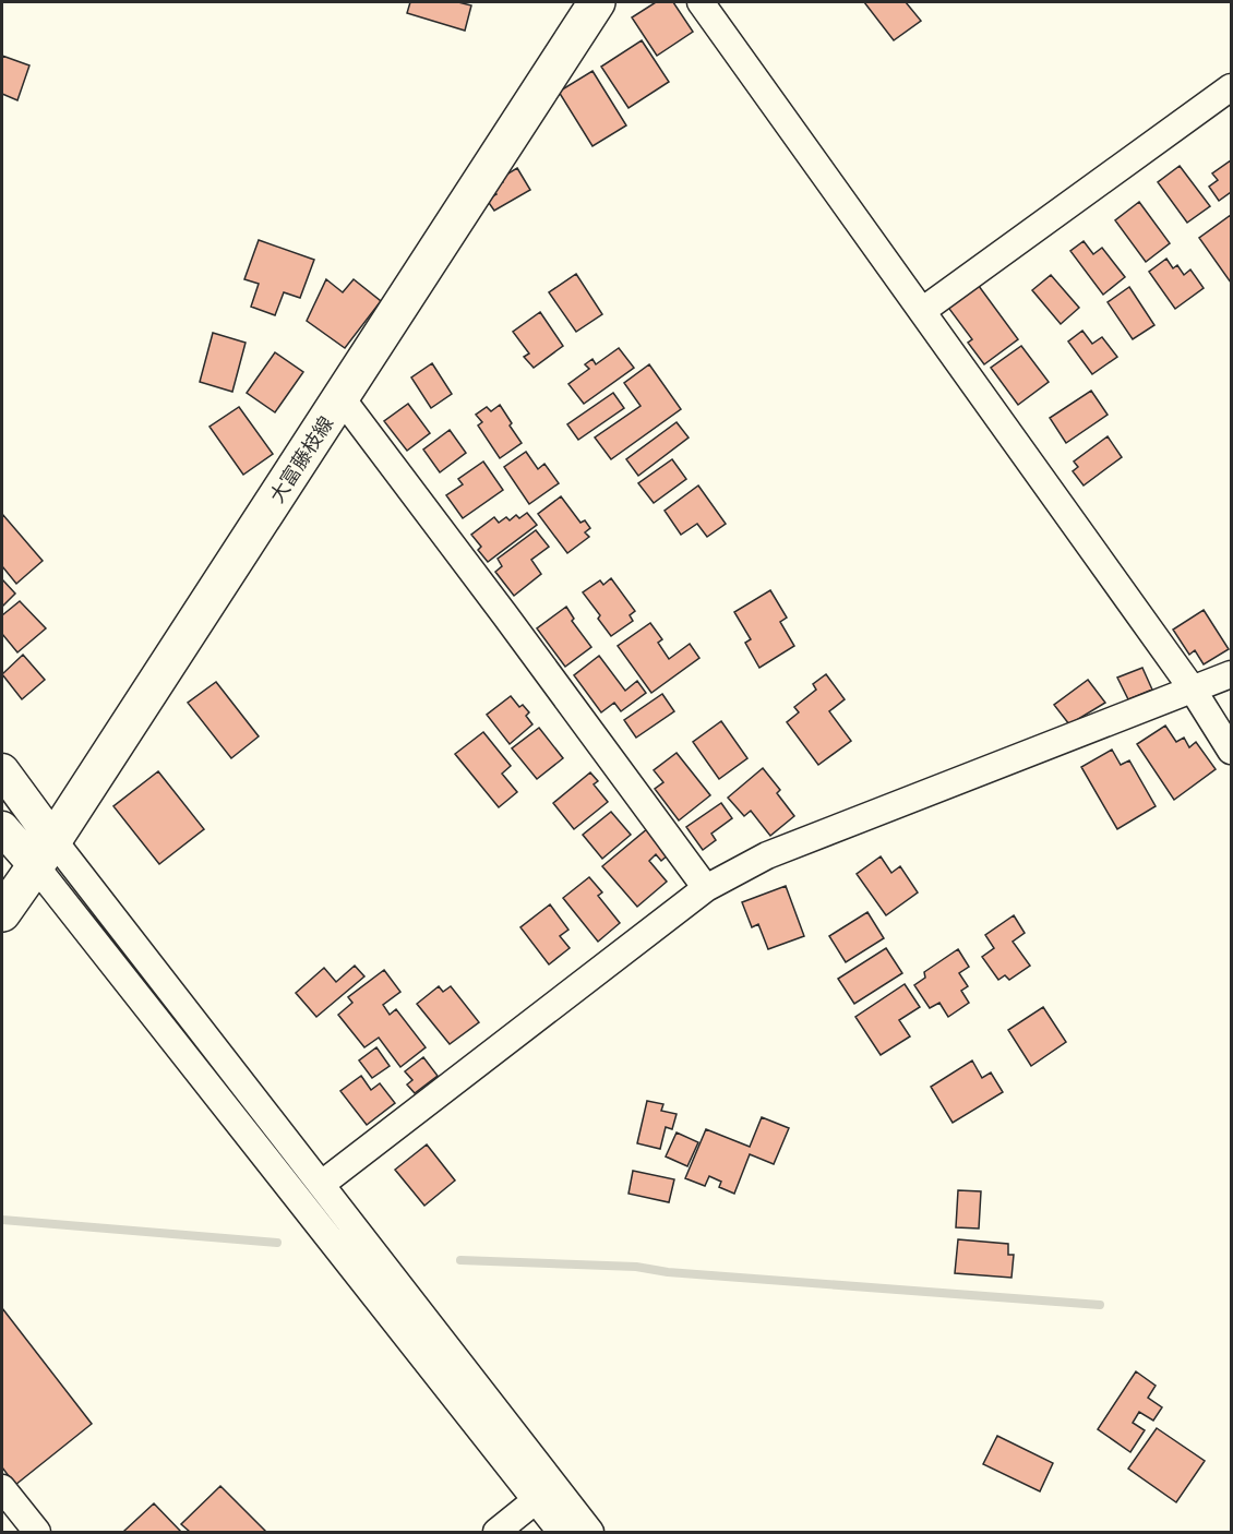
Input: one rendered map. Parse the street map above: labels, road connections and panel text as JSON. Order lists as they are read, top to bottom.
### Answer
{
  "streets": {
    "main road": ["大富藤枝線"]
  }
}
